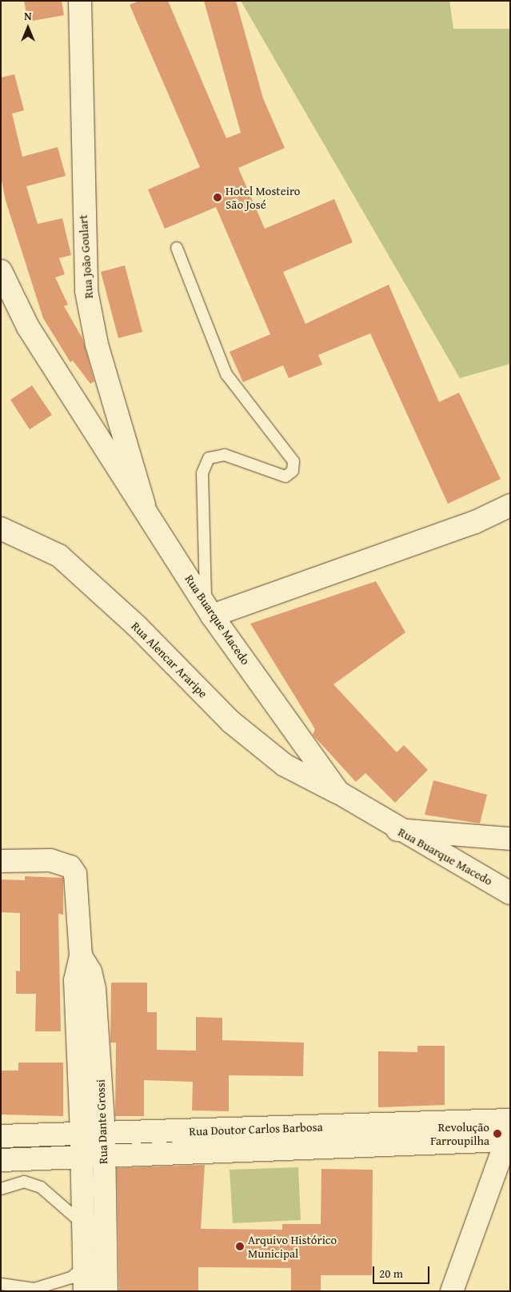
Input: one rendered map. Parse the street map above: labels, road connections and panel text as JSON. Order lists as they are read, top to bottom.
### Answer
{
  "streets": {
    "street": [
      "Rua João Goulart",
      "Rua Buarque Macedo",
      "Rua Alencar Araripe",
      "Rua Dante Grossi",
      "Rua Doutor Carlos Barbosa"
    ]
  },
  "crossings": [
    ["Rua João Goulart", "Rua Buarque Macedo"],
    ["Rua Buarque Macedo", "Rua Alencar Araripe"],
    ["Rua Dante Grossi", "Rua Doutor Carlos Barbosa"]
  ],
  "places": ["Hotel Mosteiro São José", "Revolução Farroupilha", "Arquivo Histórico Municipal"],
  "scale_bar": "20 m",
  "north": "top"
}
